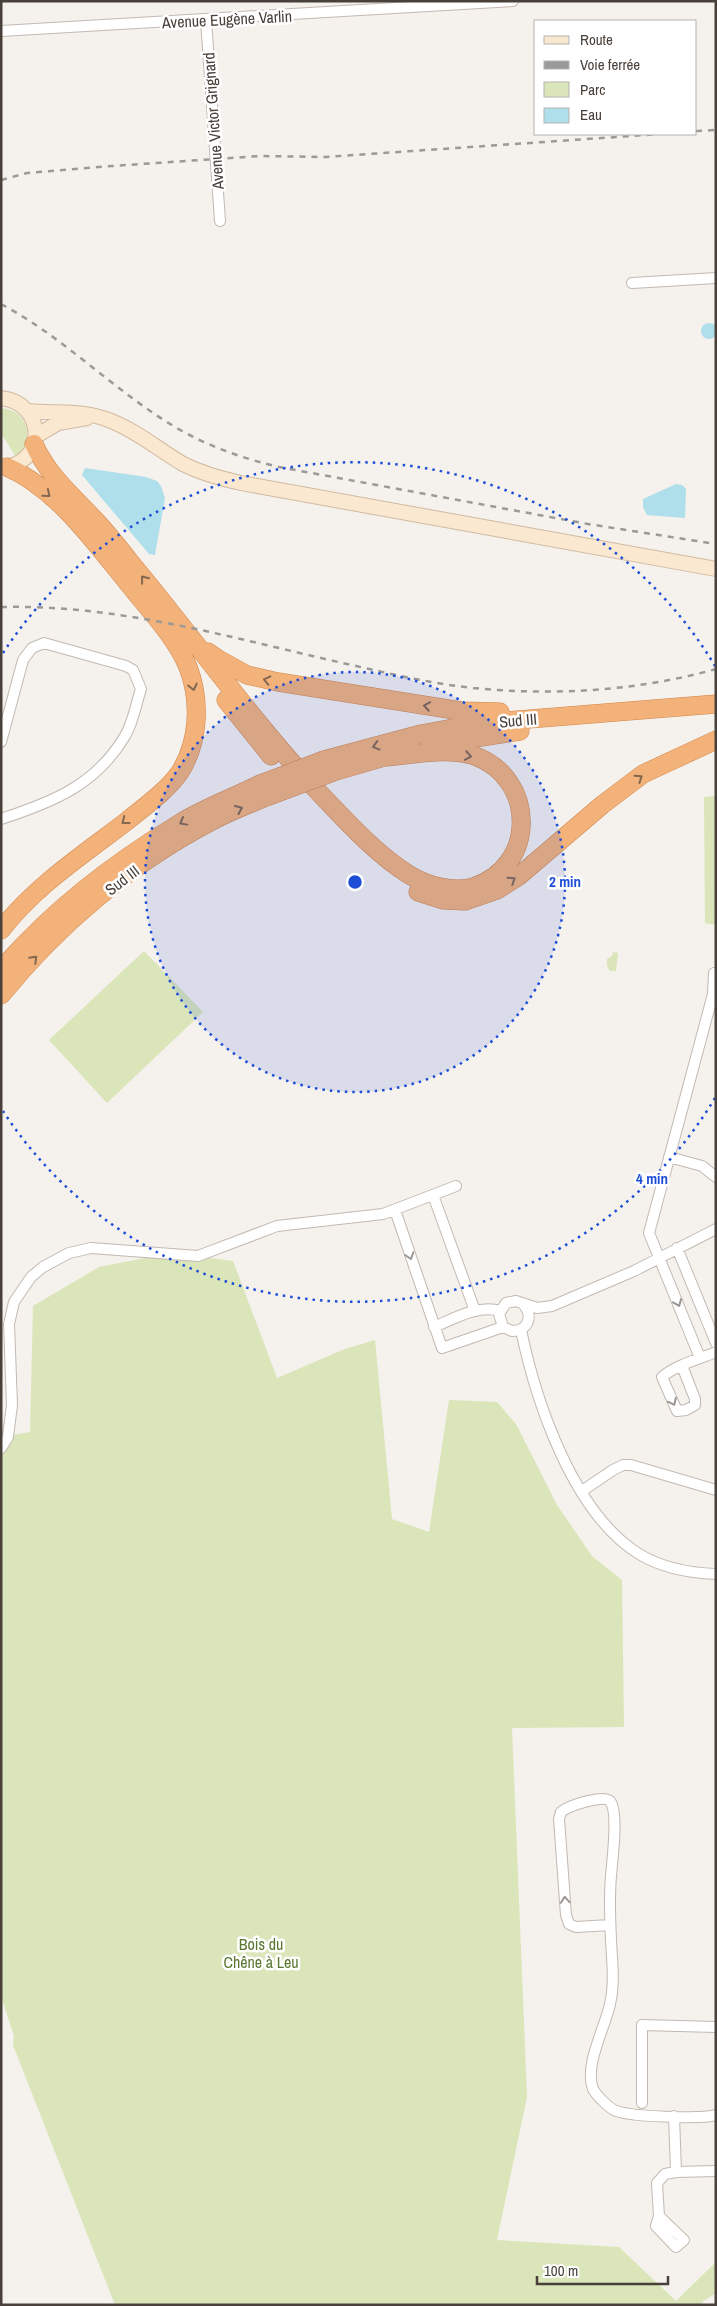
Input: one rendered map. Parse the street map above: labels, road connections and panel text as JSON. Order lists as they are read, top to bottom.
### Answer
{
  "streets": {
    "highway": ["Sud III"],
    "street": ["Avenue Eugène Varlin", "Avenue Victor Grignard"]
  },
  "crossings": [
    ["Avenue Eugène Varlin", "Avenue Victor Grignard"]
  ],
  "parks": ["Bois du Chêne à Leu"],
  "legend": [
    "Route",
    "Voie ferrée",
    "Parc",
    "Eau"
  ],
  "scale_bar": "100 m",
  "rings": ["2 min", "4 min"]
}
